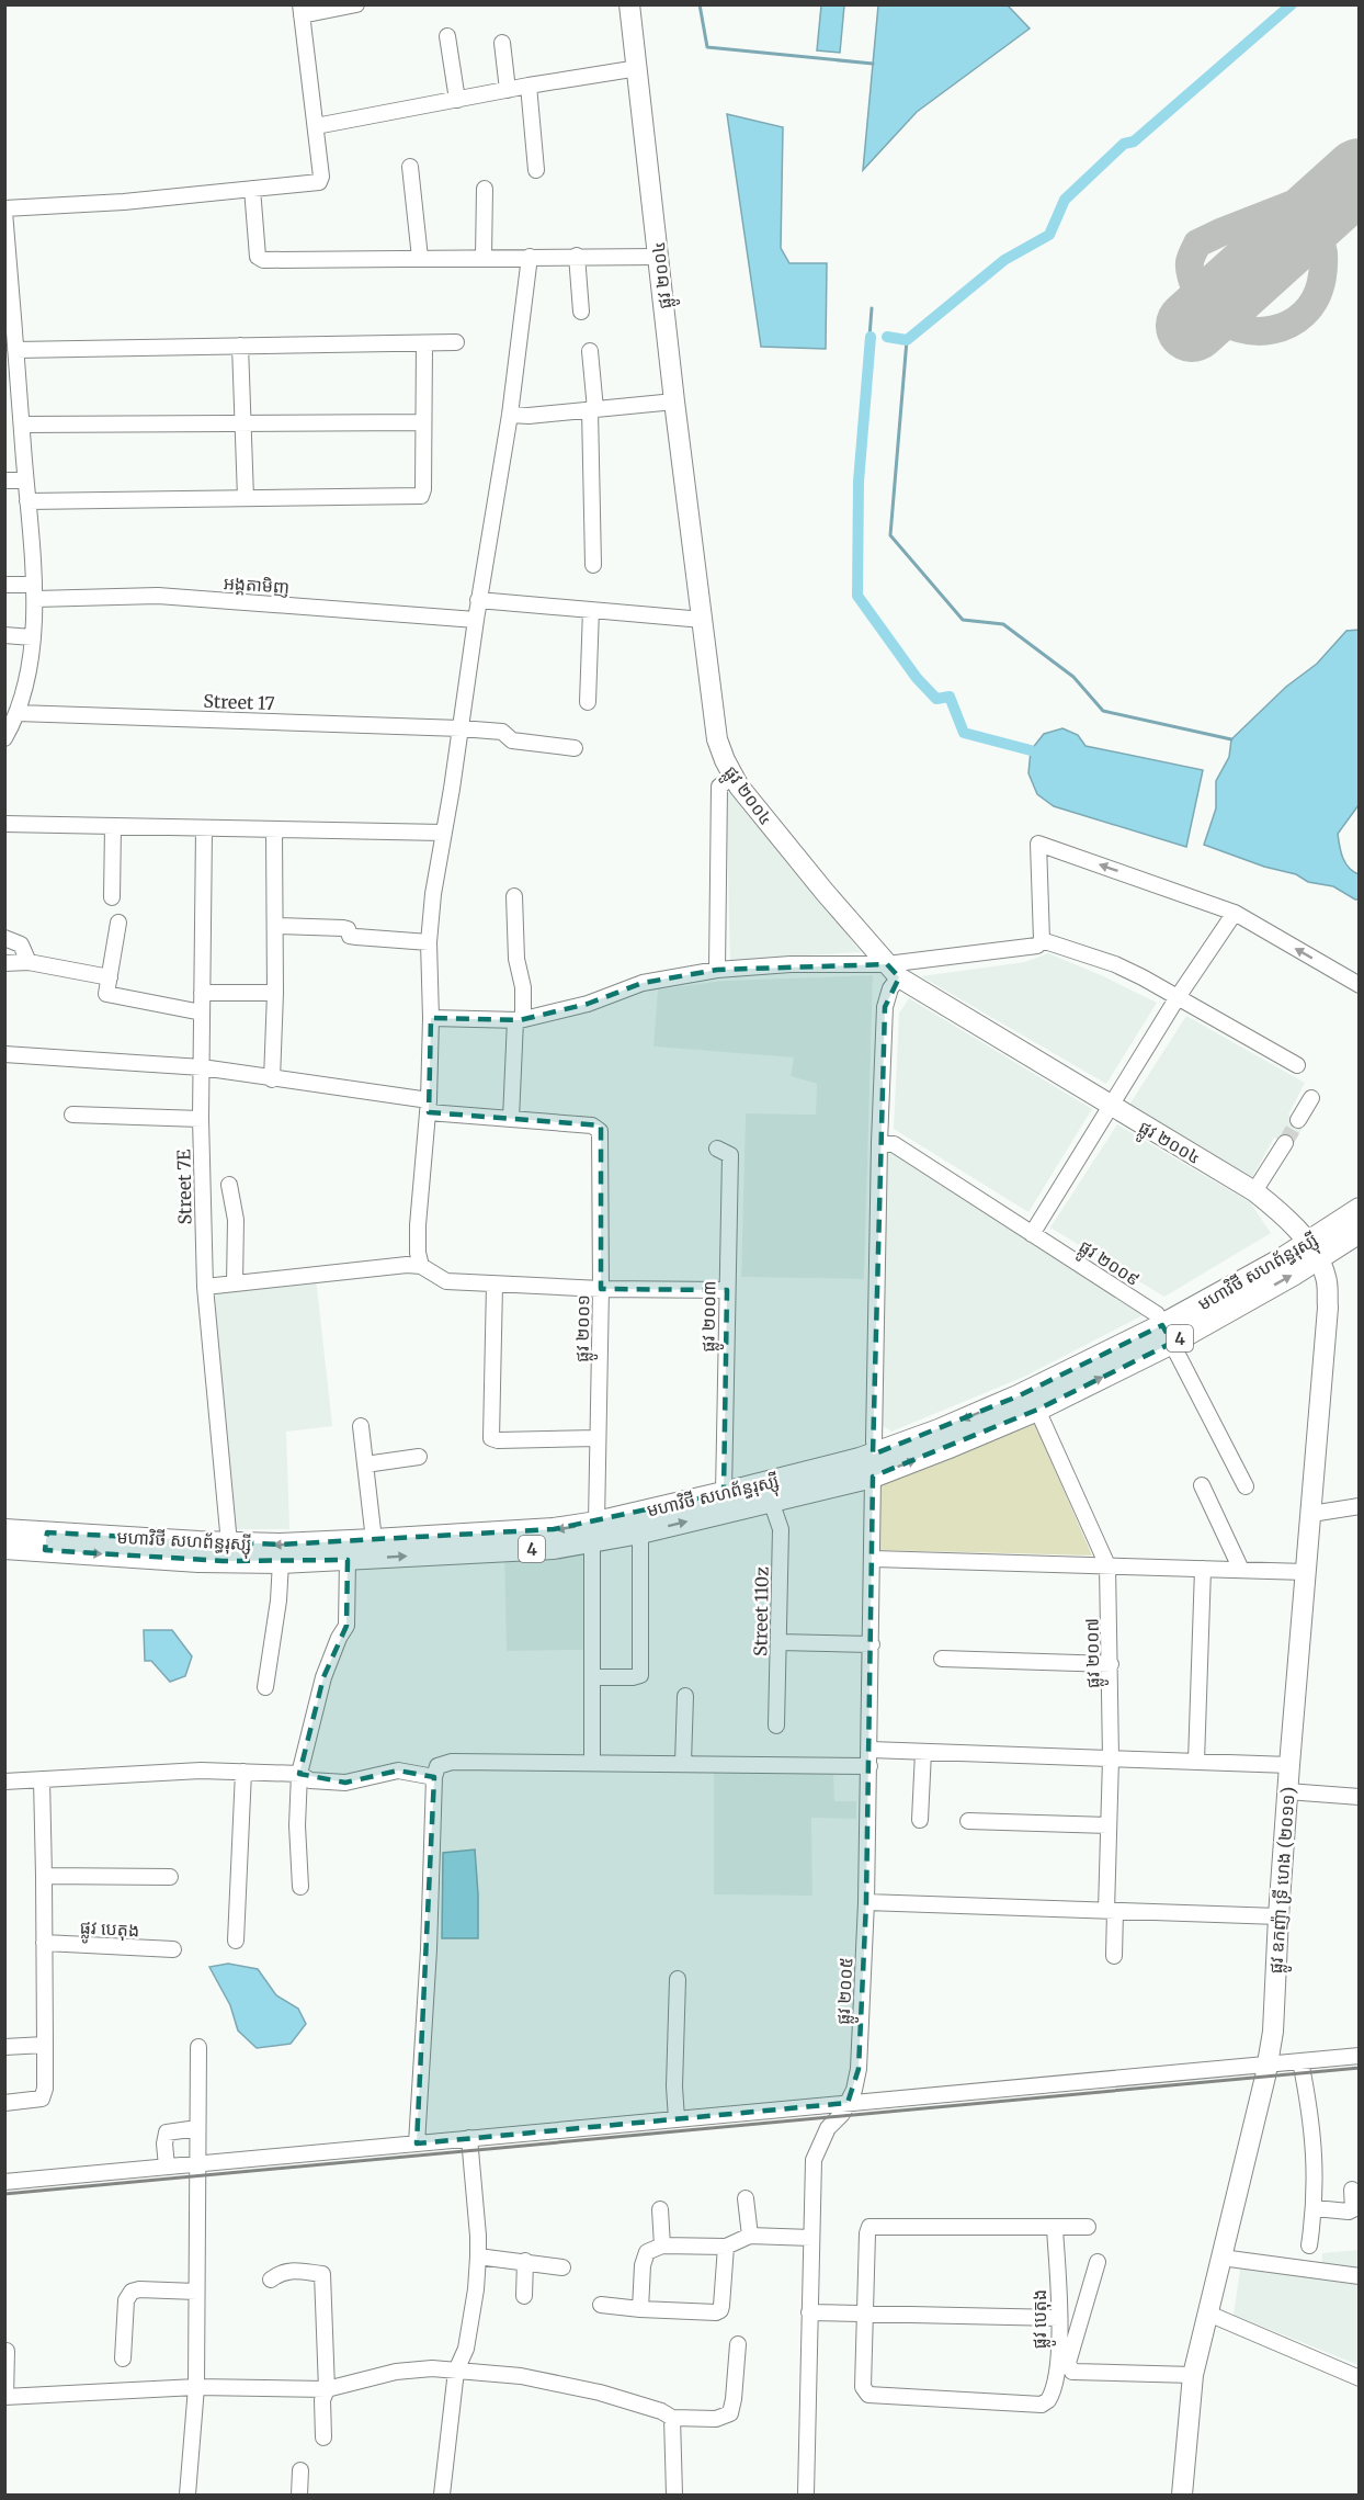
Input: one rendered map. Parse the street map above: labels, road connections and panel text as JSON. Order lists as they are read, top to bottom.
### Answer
{
  "streets": {
    "highway": ["មហាវិថី សហព័ន្ធរុស្ស៊ី", "4"],
    "main road": ["ផ្លូវ ២០០៤", "ផ្លូវ ឧកញ៉ា ទ្រី ហេង (២០១១)"],
    "street": [
      "អង្គតាមិញ",
      "Street 17",
      "Street 7E",
      "ផ្លូវ ២០០៩",
      "ផ្លូវ ២០០៣",
      "ផ្លូវ ២០០១",
      "Street 110z",
      "ផ្លូវ ២០០៧",
      "ផ្លូវ បេតុង",
      "ផ្លូវ ២០០៥"
    ]
  },
  "crossings": [
    ["ផ្លូវ ២០០៤", "មហាវិថី សហព័ន្ធរុស្ស៊ី"],
    ["ផ្លូវ ២០០៤", "ផ្លូវ ឧកញ៉ា ទ្រី ហេង (២០១១)"],
    ["Street 7E", "មហាវិថី សហព័ន្ធរុស្ស៊ី"],
    ["ផ្លូវ ២០០៩", "មហាវិថី សហព័ន្ធរុស្ស៊ី"],
    ["មហាវិថី សហព័ន្ធរុស្ស៊ី", "ផ្លូវ ២០០៣"],
    ["មហាវិថី សហព័ន្ធរុស្ស៊ី", "ផ្លូវ ២០០១"],
    ["មហាវិថី សហព័ន្ធរុស្ស៊ី", "Street 110z"],
    ["មហាវិថី សហព័ន្ធរុស្ស៊ី", "ផ្លូវ ២០០៧"],
    ["មហាវិថី សហព័ន្ធរុស្ស៊ី", "ផ្លូវ ឧកញ៉ា ទ្រី ហេង (២០១១)"],
    ["មហាវិថី សហព័ន្ធរុស្ស៊ី", "ផ្លូវ ២០០៥"]
  ]
}
